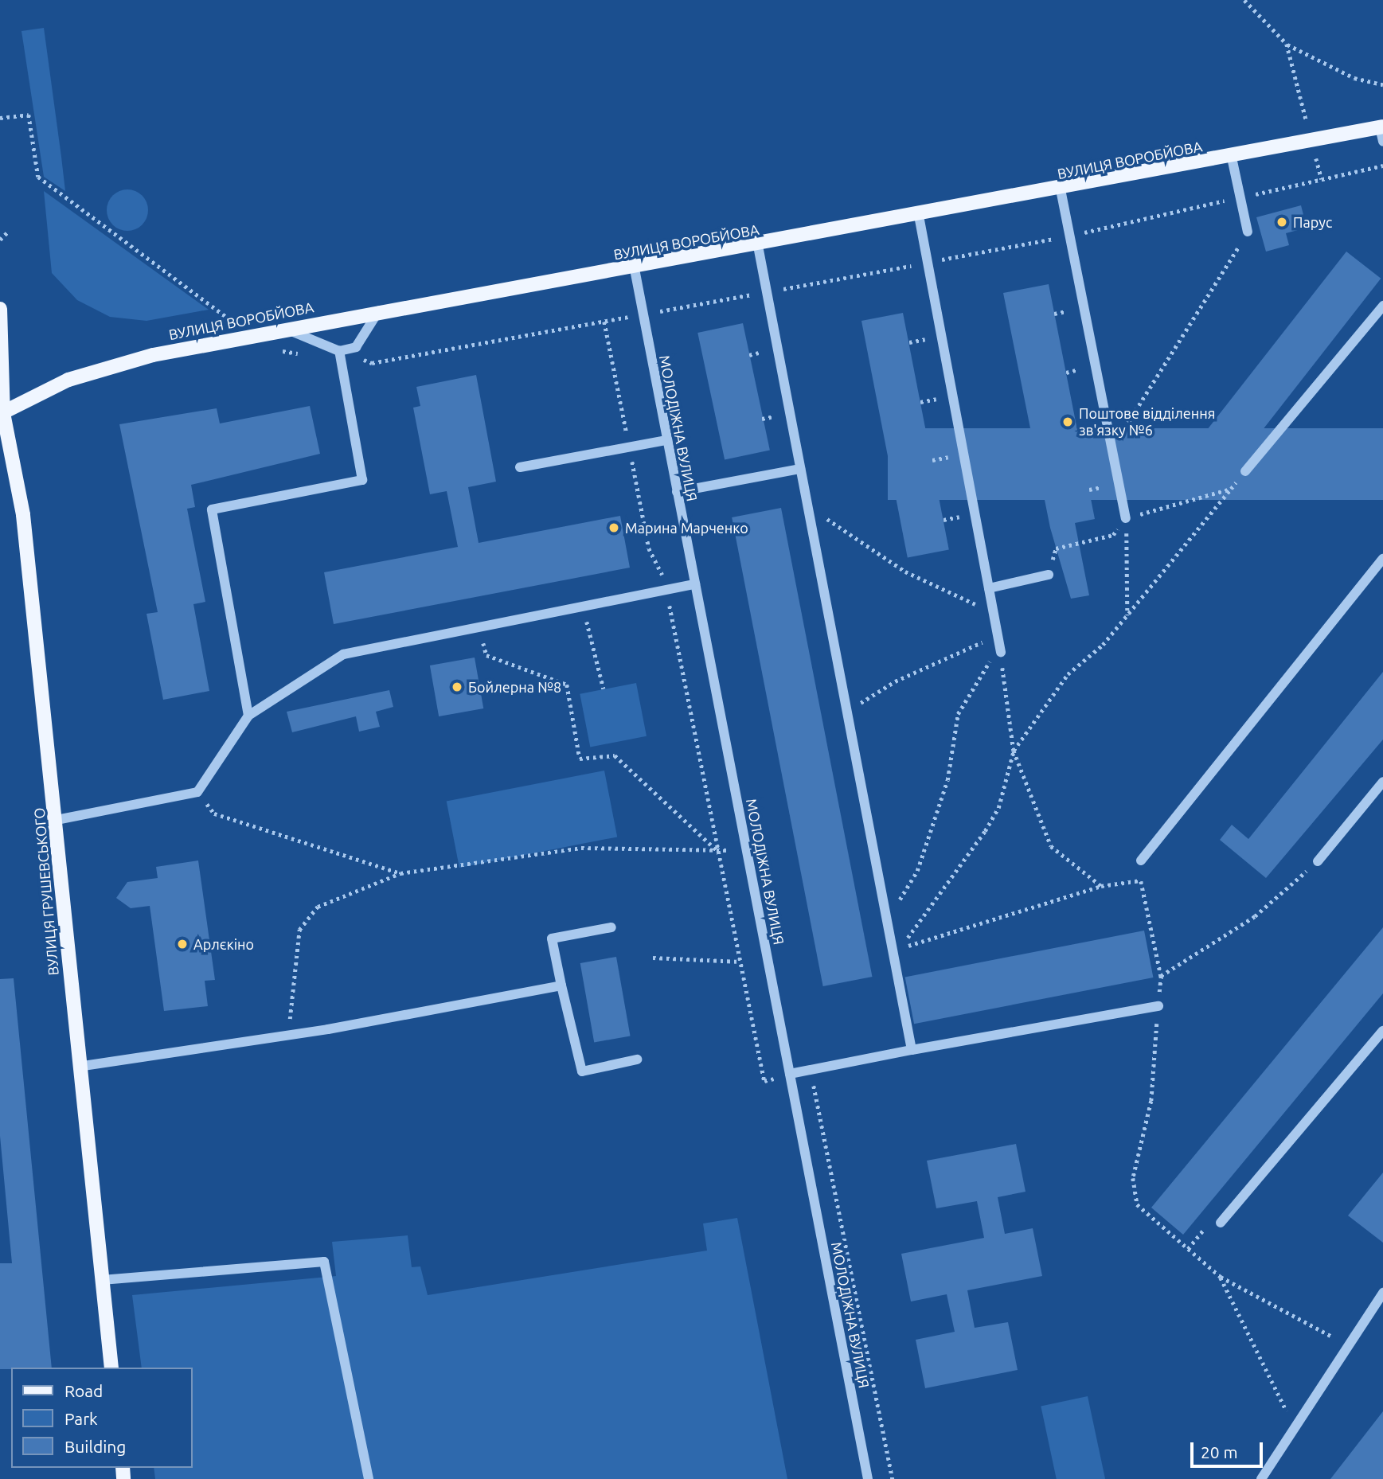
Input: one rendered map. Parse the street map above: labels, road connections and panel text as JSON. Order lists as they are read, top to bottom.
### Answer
{
  "streets": {
    "main road": ["ВУЛИЦЯ ВОРОБЙОВА", "ВУЛИЦЯ ГРУШЕВСЬКОГО"],
    "street": ["МОЛОДІЖНА ВУЛИЦЯ"]
  },
  "crossings": [
    ["ВУЛИЦЯ ВОРОБЙОВА", "МОЛОДІЖНА ВУЛИЦЯ"],
    ["ВУЛИЦЯ ВОРОБЙОВА", "ВУЛИЦЯ ГРУШЕВСЬКОГО"]
  ],
  "places": [
    "Парус",
    "Поштове відділення зв'язку №6",
    "Марина Марченко",
    "Бойлерна №8",
    "Арлєкіно"
  ],
  "legend": ["Road", "Park", "Building"],
  "scale_bar": "20 m"
}
